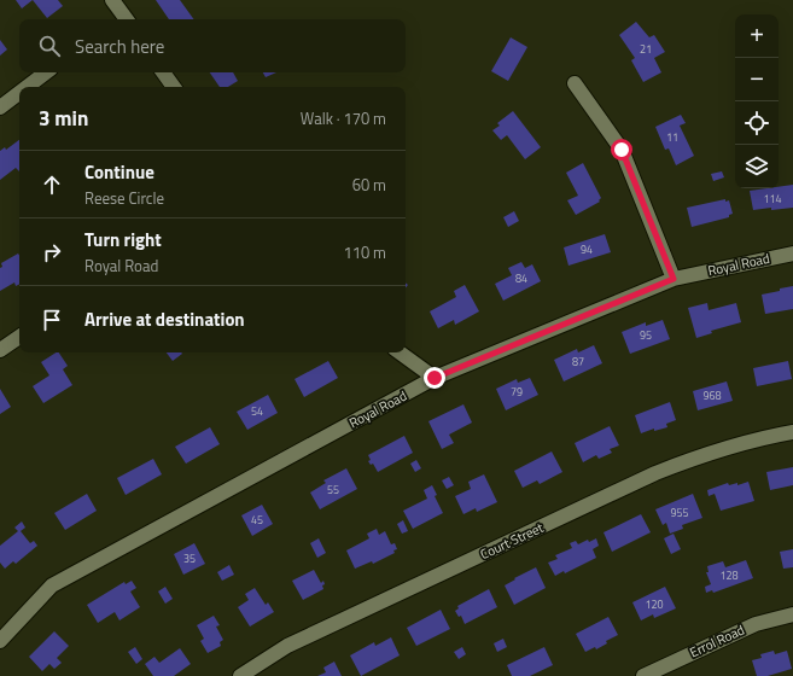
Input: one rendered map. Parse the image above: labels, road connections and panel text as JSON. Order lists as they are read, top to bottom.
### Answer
{
  "streets": {
    "street": ["Royal Road", "Court Street", "Errol Road"]
  },
  "house_numbers": [
    "21",
    "11",
    "114",
    "94",
    "84",
    "95",
    "87",
    "79",
    "968",
    "54",
    "55",
    "955",
    "45",
    "35",
    "128",
    "120"
  ],
  "page": {
    "map_buttons": ["+", "−"],
    "search": "Search here",
    "heading": ["3 min", "Walk · 170 m"],
    "list": [
      ["Continue", "Reese Circle", "60 m"],
      ["Turn right", "Royal Road", "110 m"],
      "Arrive at destination"
    ]
  }
}
